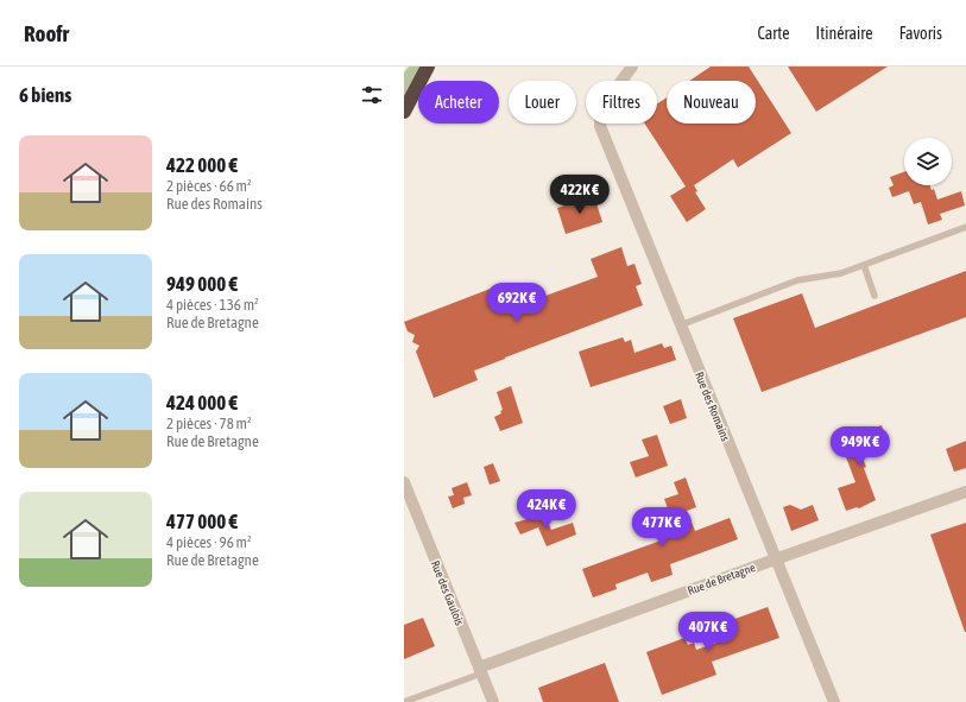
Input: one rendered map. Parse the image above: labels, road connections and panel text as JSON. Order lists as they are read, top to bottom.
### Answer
{
  "streets": {
    "street": ["Rue des Romains", "Rue de Bretagne", "Rue des Gaulois"]
  },
  "crossings": [
    ["Rue des Romains", "Rue de Bretagne"],
    ["Rue de Bretagne", "Rue des Gaulois"]
  ],
  "page": {
    "header": "Roofr",
    "nav": ["Carte", "Itinéraire", "Favoris"],
    "heading": "6 biens",
    "chip": [
      "Acheter",
      "Louer",
      "Filtres",
      "Nouveau"
    ],
    "list": [
      {
        "name": "422 000 €",
        "note": "2 pièces · 66 m² · Rue des Romains"
      },
      {
        "name": "949 000 €",
        "note": "4 pièces · 136 m² · Rue de Bretagne"
      },
      {
        "name": "424 000 €",
        "note": "2 pièces · 78 m² · Rue de Bretagne"
      },
      {
        "name": "477 000 €",
        "note": "4 pièces · 96 m² · Rue de Bretagne"
      }
    ],
    "price": [
      "422K €",
      "692K €",
      "949K €",
      "424K €",
      "477K €",
      "407K €"
    ]
  }
}
